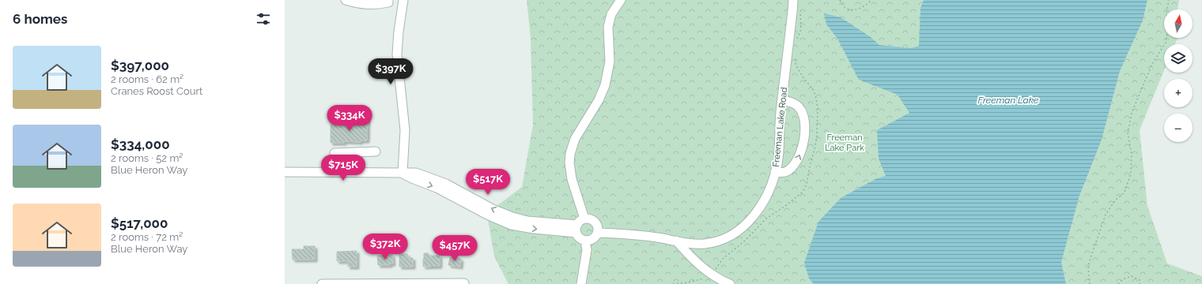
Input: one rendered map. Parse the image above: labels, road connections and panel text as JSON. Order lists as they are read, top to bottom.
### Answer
{
  "streets": {
    "street": ["Freeman Lake Road"]
  },
  "water": ["Freeman Lake"],
  "parks": ["Freeman Lake Park"],
  "north": "top",
  "page": {
    "heading": "6 homes",
    "map_buttons": ["+", "−"],
    "list": [
      {
        "name": "$397,000",
        "note": "2 rooms · 62 m² · Cranes Roost Court"
      },
      {
        "name": "$334,000",
        "note": "2 rooms · 52 m² · Blue Heron Way"
      },
      {
        "name": "$517,000",
        "note": "2 rooms · 72 m² · Blue Heron Way"
      }
    ],
    "price": [
      "$397K",
      "$334K",
      "$715K",
      "$517K",
      "$372K",
      "$457K"
    ]
  }
}
